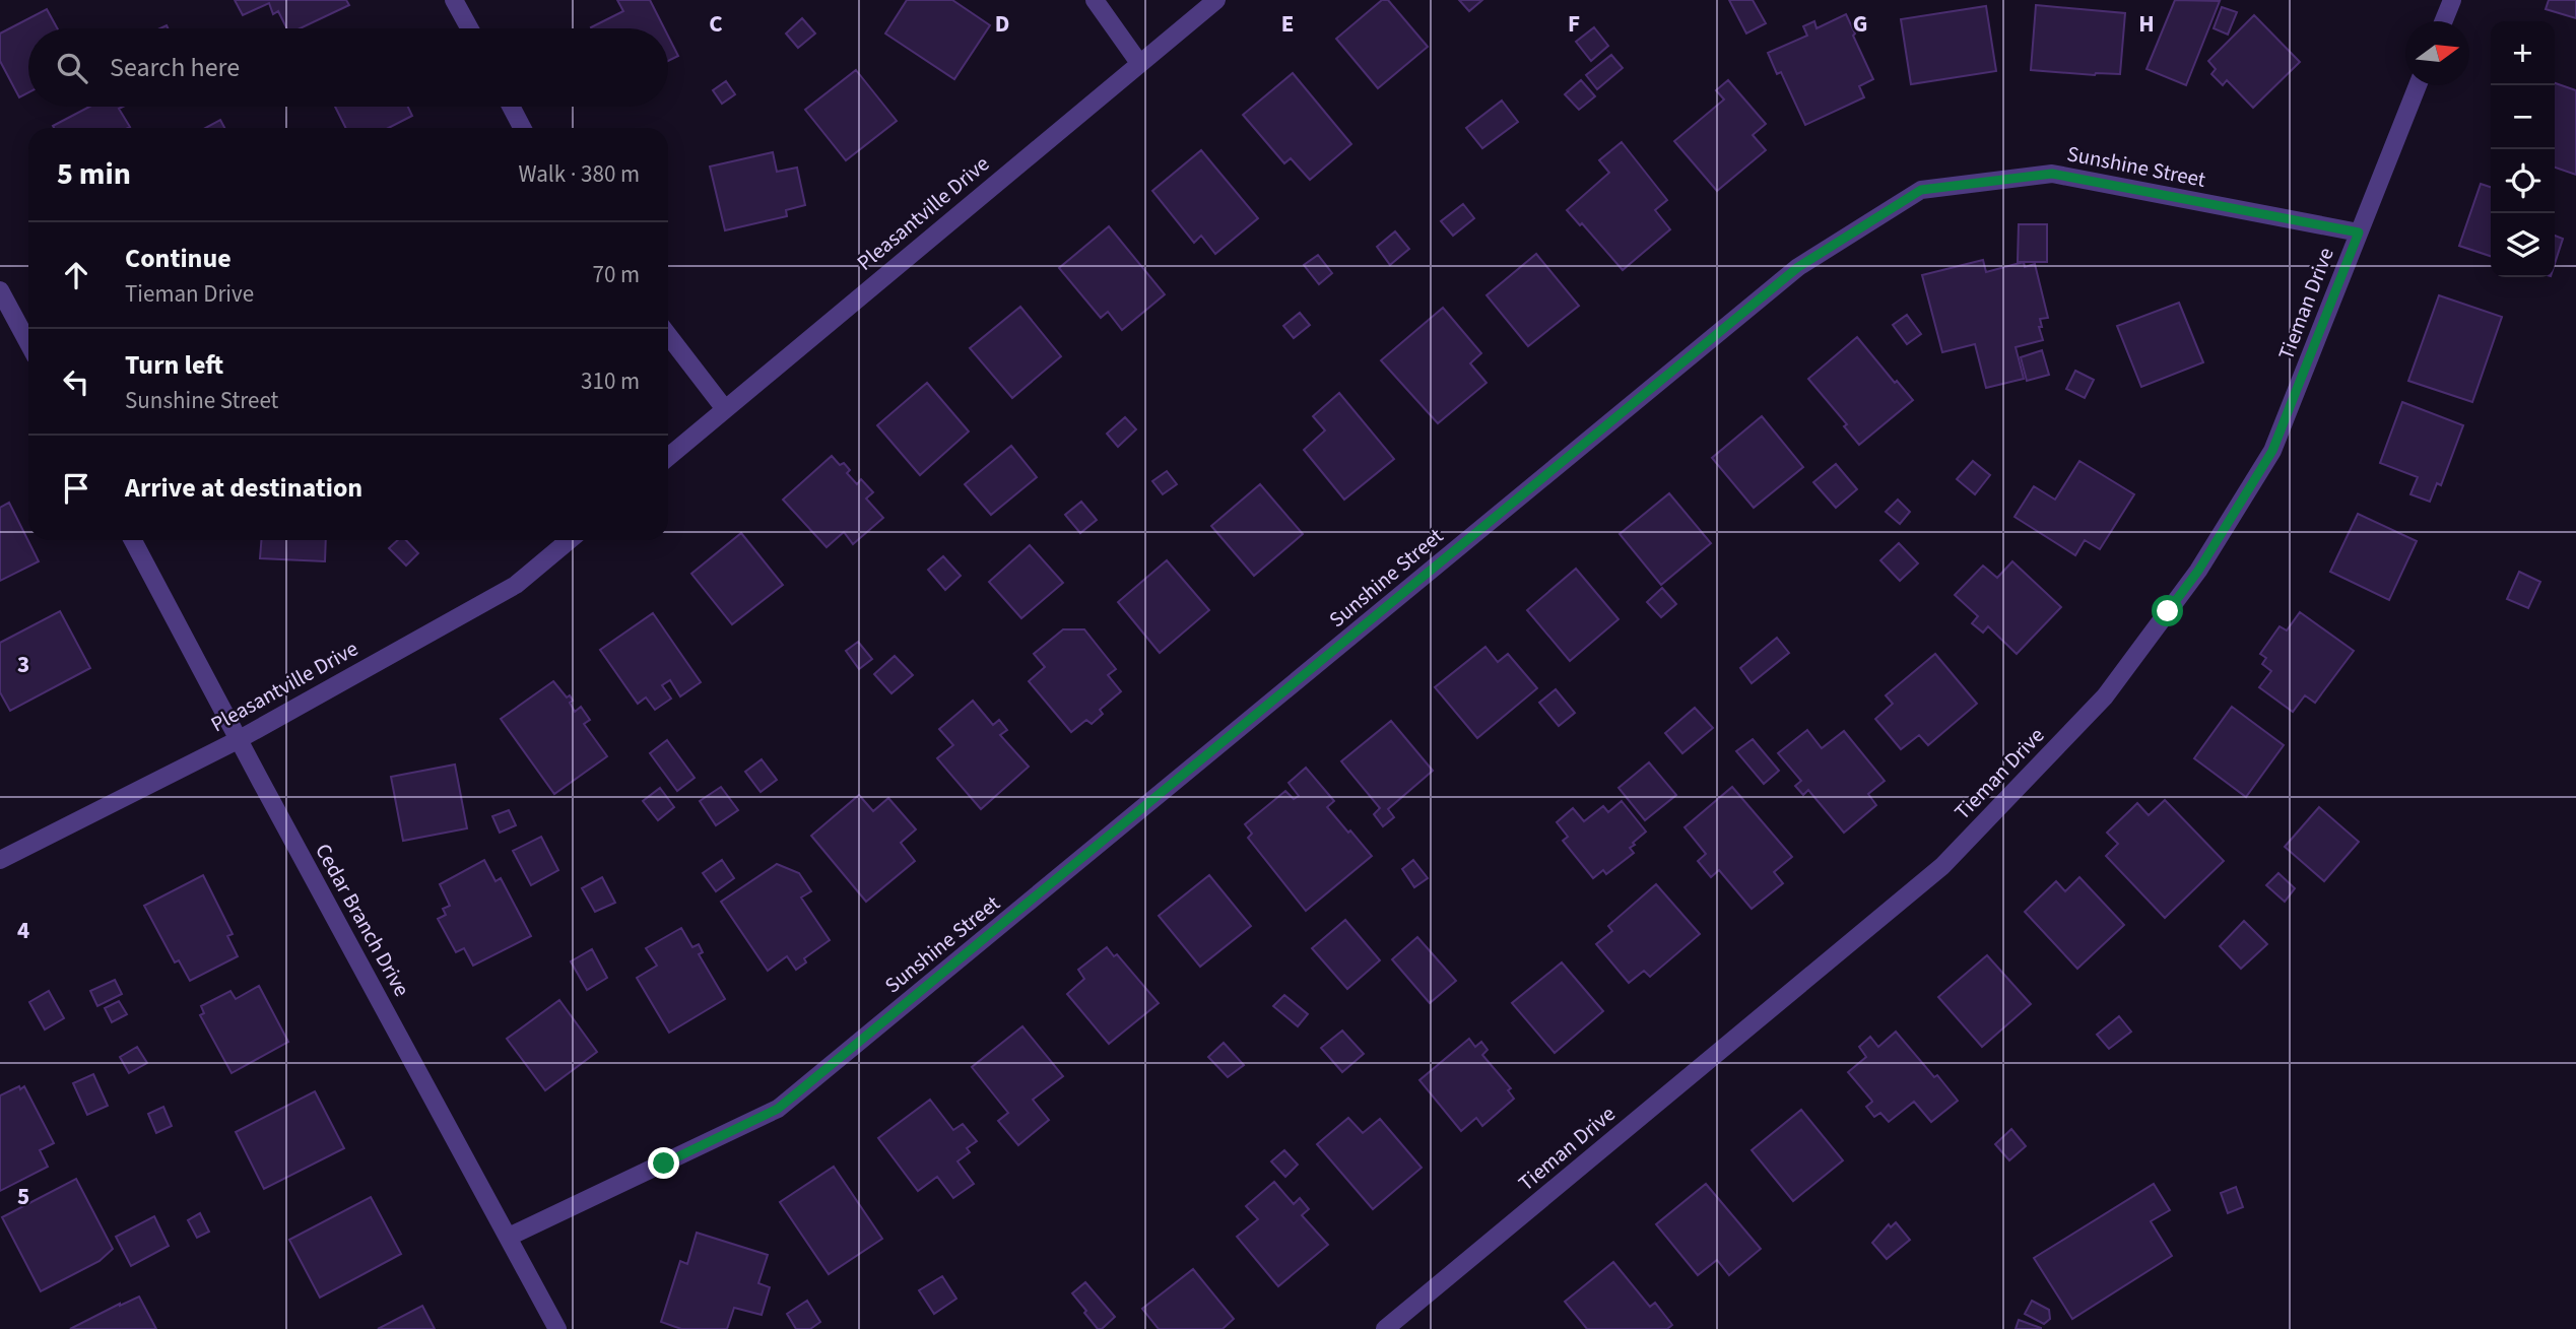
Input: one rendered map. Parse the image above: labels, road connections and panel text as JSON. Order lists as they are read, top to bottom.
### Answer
{
  "streets": {
    "street": [
      "Sunshine Street",
      "Pleasantville Drive",
      "Tieman Drive",
      "Cedar Branch Drive"
    ]
  },
  "crossings": [
    ["Sunshine Street", "Tieman Drive"],
    ["Sunshine Street", "Cedar Branch Drive"],
    ["Pleasantville Drive", "Cedar Branch Drive"]
  ],
  "north": "right",
  "page": {
    "map_buttons": ["+", "−"],
    "search": "Search here",
    "heading": ["5 min", "Walk · 380 m"],
    "list": [
      ["Continue", "Tieman Drive", "70 m"],
      ["Turn left", "Sunshine Street", "310 m"],
      "Arrive at destination"
    ]
  },
  "grid": {
    "columns": [
      "C",
      "D",
      "E",
      "F",
      "G",
      "H"
    ],
    "rows": ["3", "4", "5"]
  }
}
